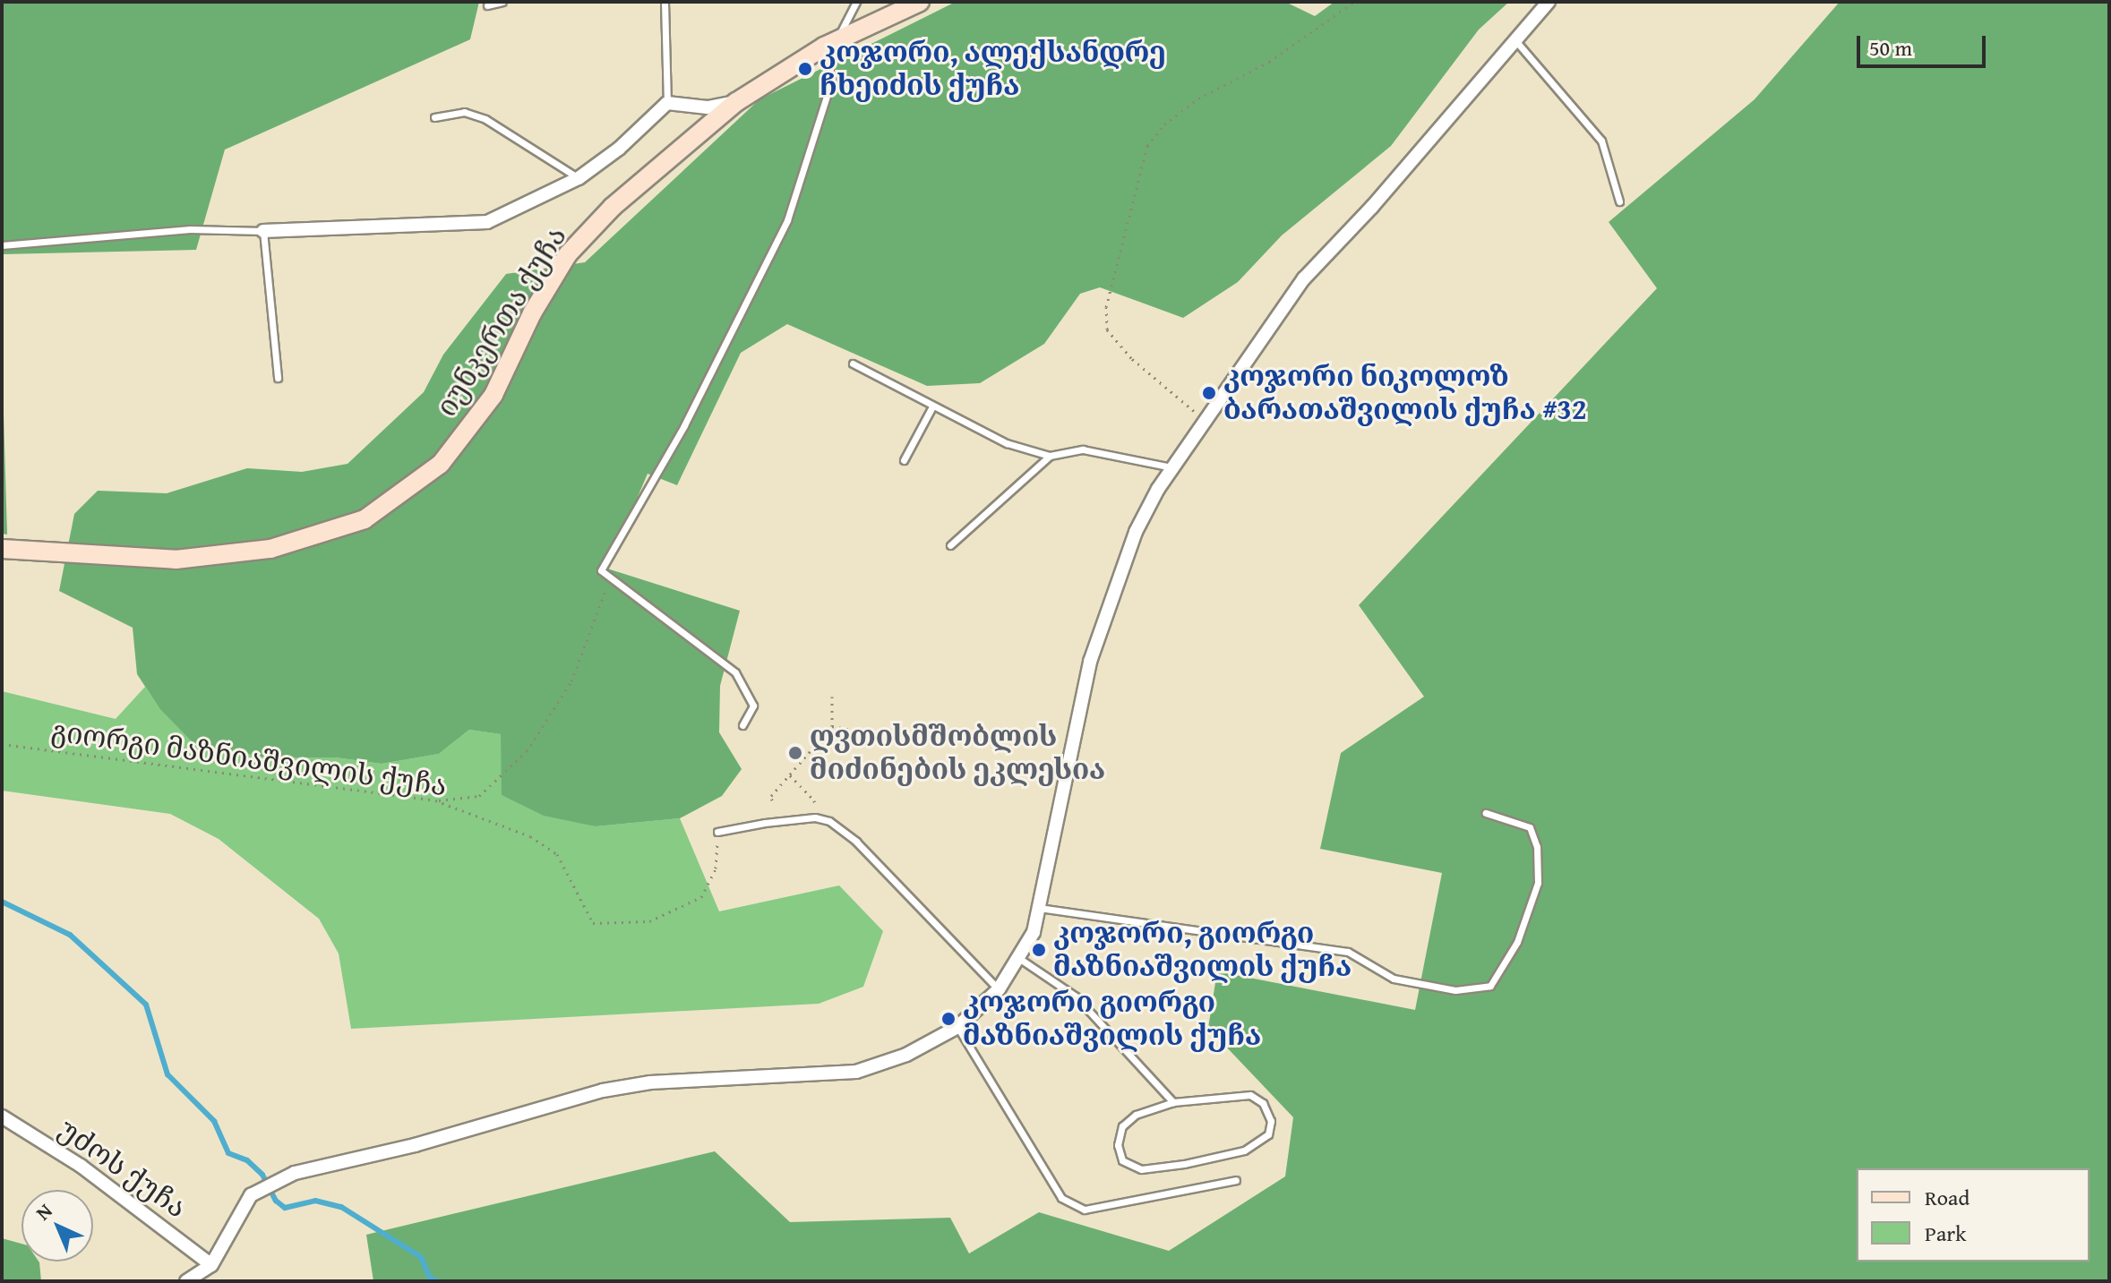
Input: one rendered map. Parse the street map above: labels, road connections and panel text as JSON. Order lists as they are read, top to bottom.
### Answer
{
  "streets": {
    "main road": ["იუნკერთა ქუჩა"],
    "street": ["უძოს ქუჩა"],
    "path": ["გიორგი მაზნიაშვილის ქუჩა"]
  },
  "places": [
    "კოჯორი, ალექსანდრე ჩხეიძის ქუჩა",
    "კოჯორი ნიკოლოზ ბარათაშვილის ქუჩა #32",
    "ღვთისმშობლის მიძინების ეკლესია",
    "კოჯორი, გიორგი მაზნიაშვილის ქუჩა",
    "კოჯორი გიორგი მაზნიაშვილის ქუჩა"
  ],
  "legend": ["Road", "Park"],
  "scale_bar": "50 m",
  "north": "top left"
}
